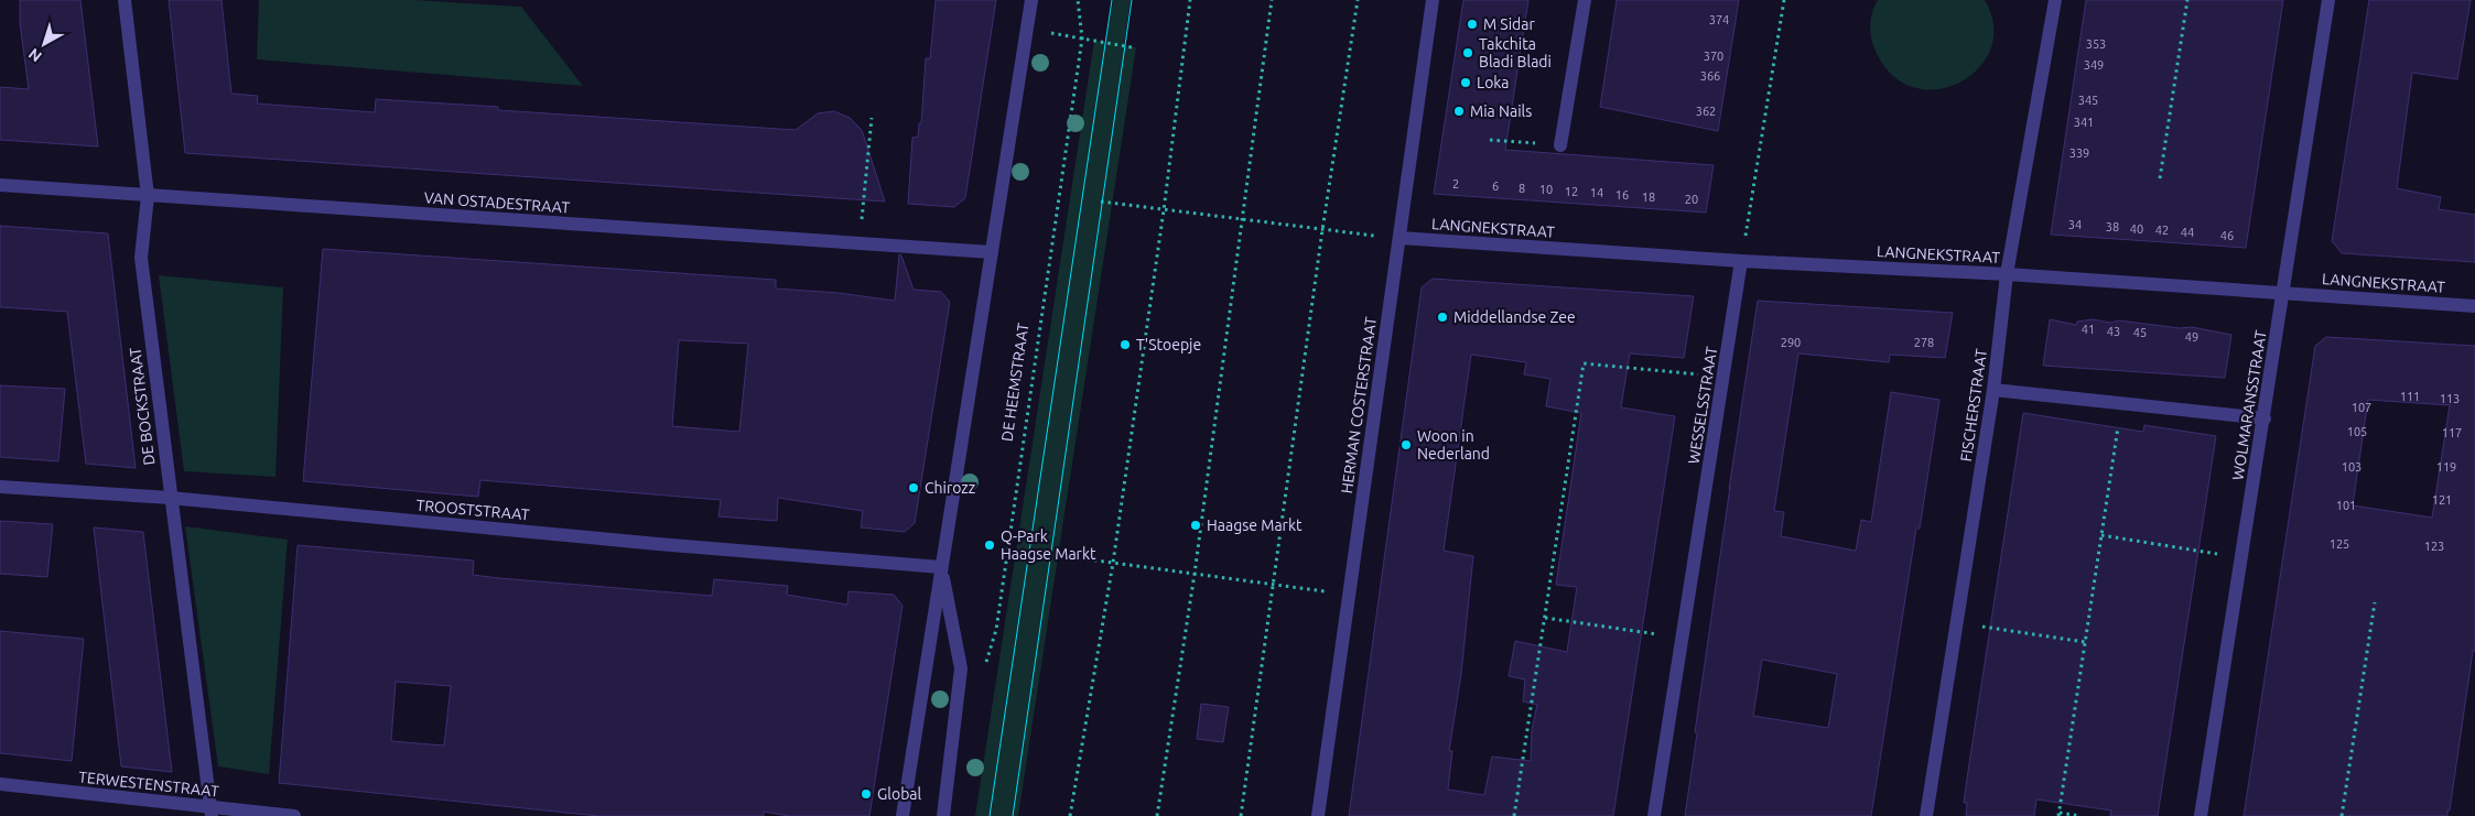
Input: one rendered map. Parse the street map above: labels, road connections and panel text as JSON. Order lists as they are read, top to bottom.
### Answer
{
  "streets": {
    "street": [
      "VAN OSTADESTRAAT",
      "LANGNEKSTRAAT",
      "HERMAN COSTERSTRAAT",
      "WESSELSSTRAAT",
      "FISCHERSTRAAT",
      "WOLMARANSSTRAAT",
      "DE BOCKSTRAAT",
      "TROOSTSTRAAT",
      "TERWESTENSTRAAT"
    ],
    "path": ["DE HEEMSTRAAT"]
  },
  "crossings": [
    ["VAN OSTADESTRAAT", "DE BOCKSTRAAT"],
    ["LANGNEKSTRAAT", "HERMAN COSTERSTRAAT"],
    ["LANGNEKSTRAAT", "WESSELSSTRAAT"],
    ["LANGNEKSTRAAT", "FISCHERSTRAAT"],
    ["LANGNEKSTRAAT", "WOLMARANSSTRAAT"],
    ["DE BOCKSTRAAT", "TROOSTSTRAAT"],
    ["DE BOCKSTRAAT", "TERWESTENSTRAAT"]
  ],
  "places": [
    "M Sidar",
    "Takchita Bladi Bladi",
    "Loka",
    "Mia Nails",
    "Middellandse Zee",
    "T'Stoepje",
    "Woon in Nederland",
    "Chirozz",
    "Haagse Markt",
    "Q-Park Haagse Markt",
    "Global"
  ],
  "house_numbers": [
    "374",
    "353",
    "370",
    "349",
    "366",
    "345",
    "362",
    "341",
    "339",
    "2",
    "6",
    "8",
    "10",
    "12",
    "14",
    "16",
    "18",
    "20",
    "34",
    "38",
    "40",
    "42",
    "44",
    "46",
    "41",
    "43",
    "45",
    "49",
    "290",
    "278",
    "111",
    "113",
    "107",
    "105",
    "117",
    "103",
    "119",
    "121",
    "101",
    "125",
    "123"
  ],
  "north": "bottom left"
}
